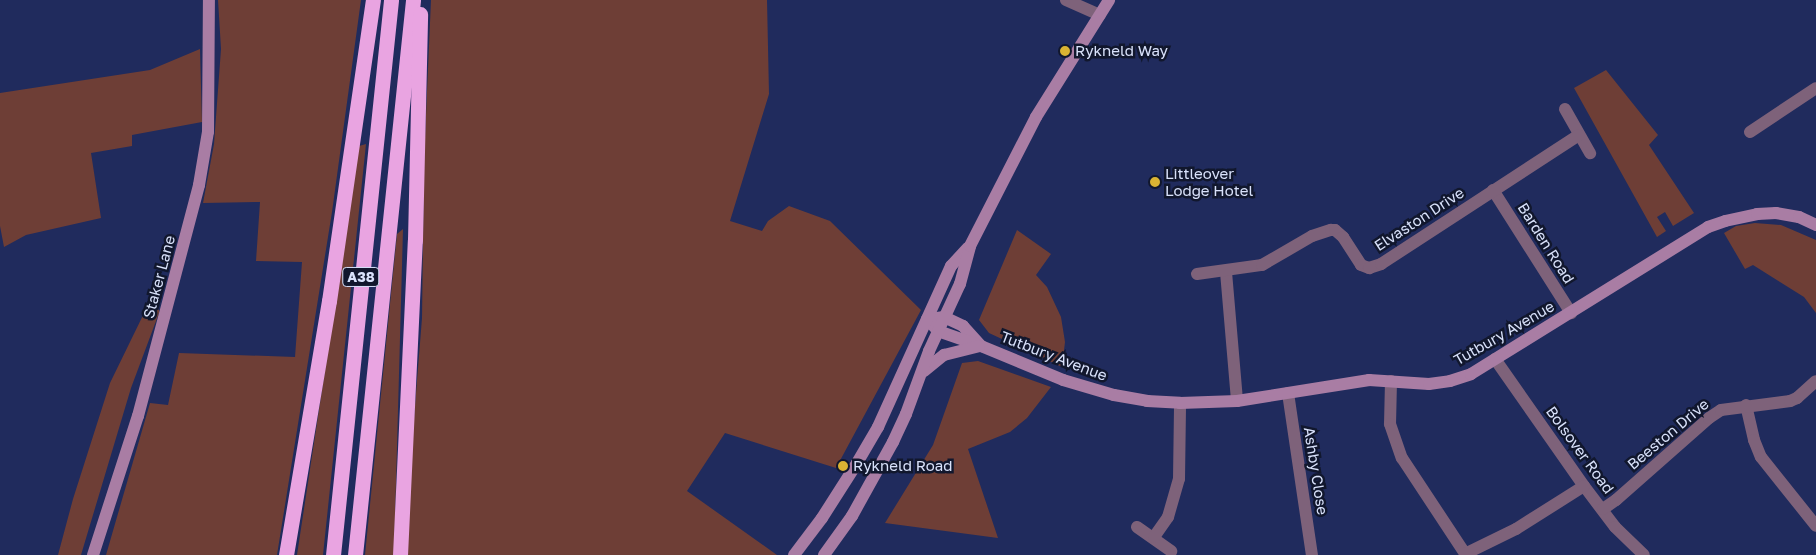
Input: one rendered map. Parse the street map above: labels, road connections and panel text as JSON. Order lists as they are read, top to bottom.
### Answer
{
  "streets": {
    "highway": ["A38"],
    "street": [
      "Elvaston Drive",
      "Barden Road",
      "Staker Lane",
      "Tutbury Avenue",
      "Beeston Drive",
      "Bolsover Road",
      "Ashby Close"
    ]
  },
  "crossings": [
    ["Elvaston Drive", "Barden Road"],
    ["Barden Road", "Tutbury Avenue"],
    ["Tutbury Avenue", "Bolsover Road"],
    ["Tutbury Avenue", "Ashby Close"],
    ["Beeston Drive", "Bolsover Road"]
  ],
  "places": ["Rykneld Way", "Littleover Lodge Hotel", "Rykneld Road"]
}
